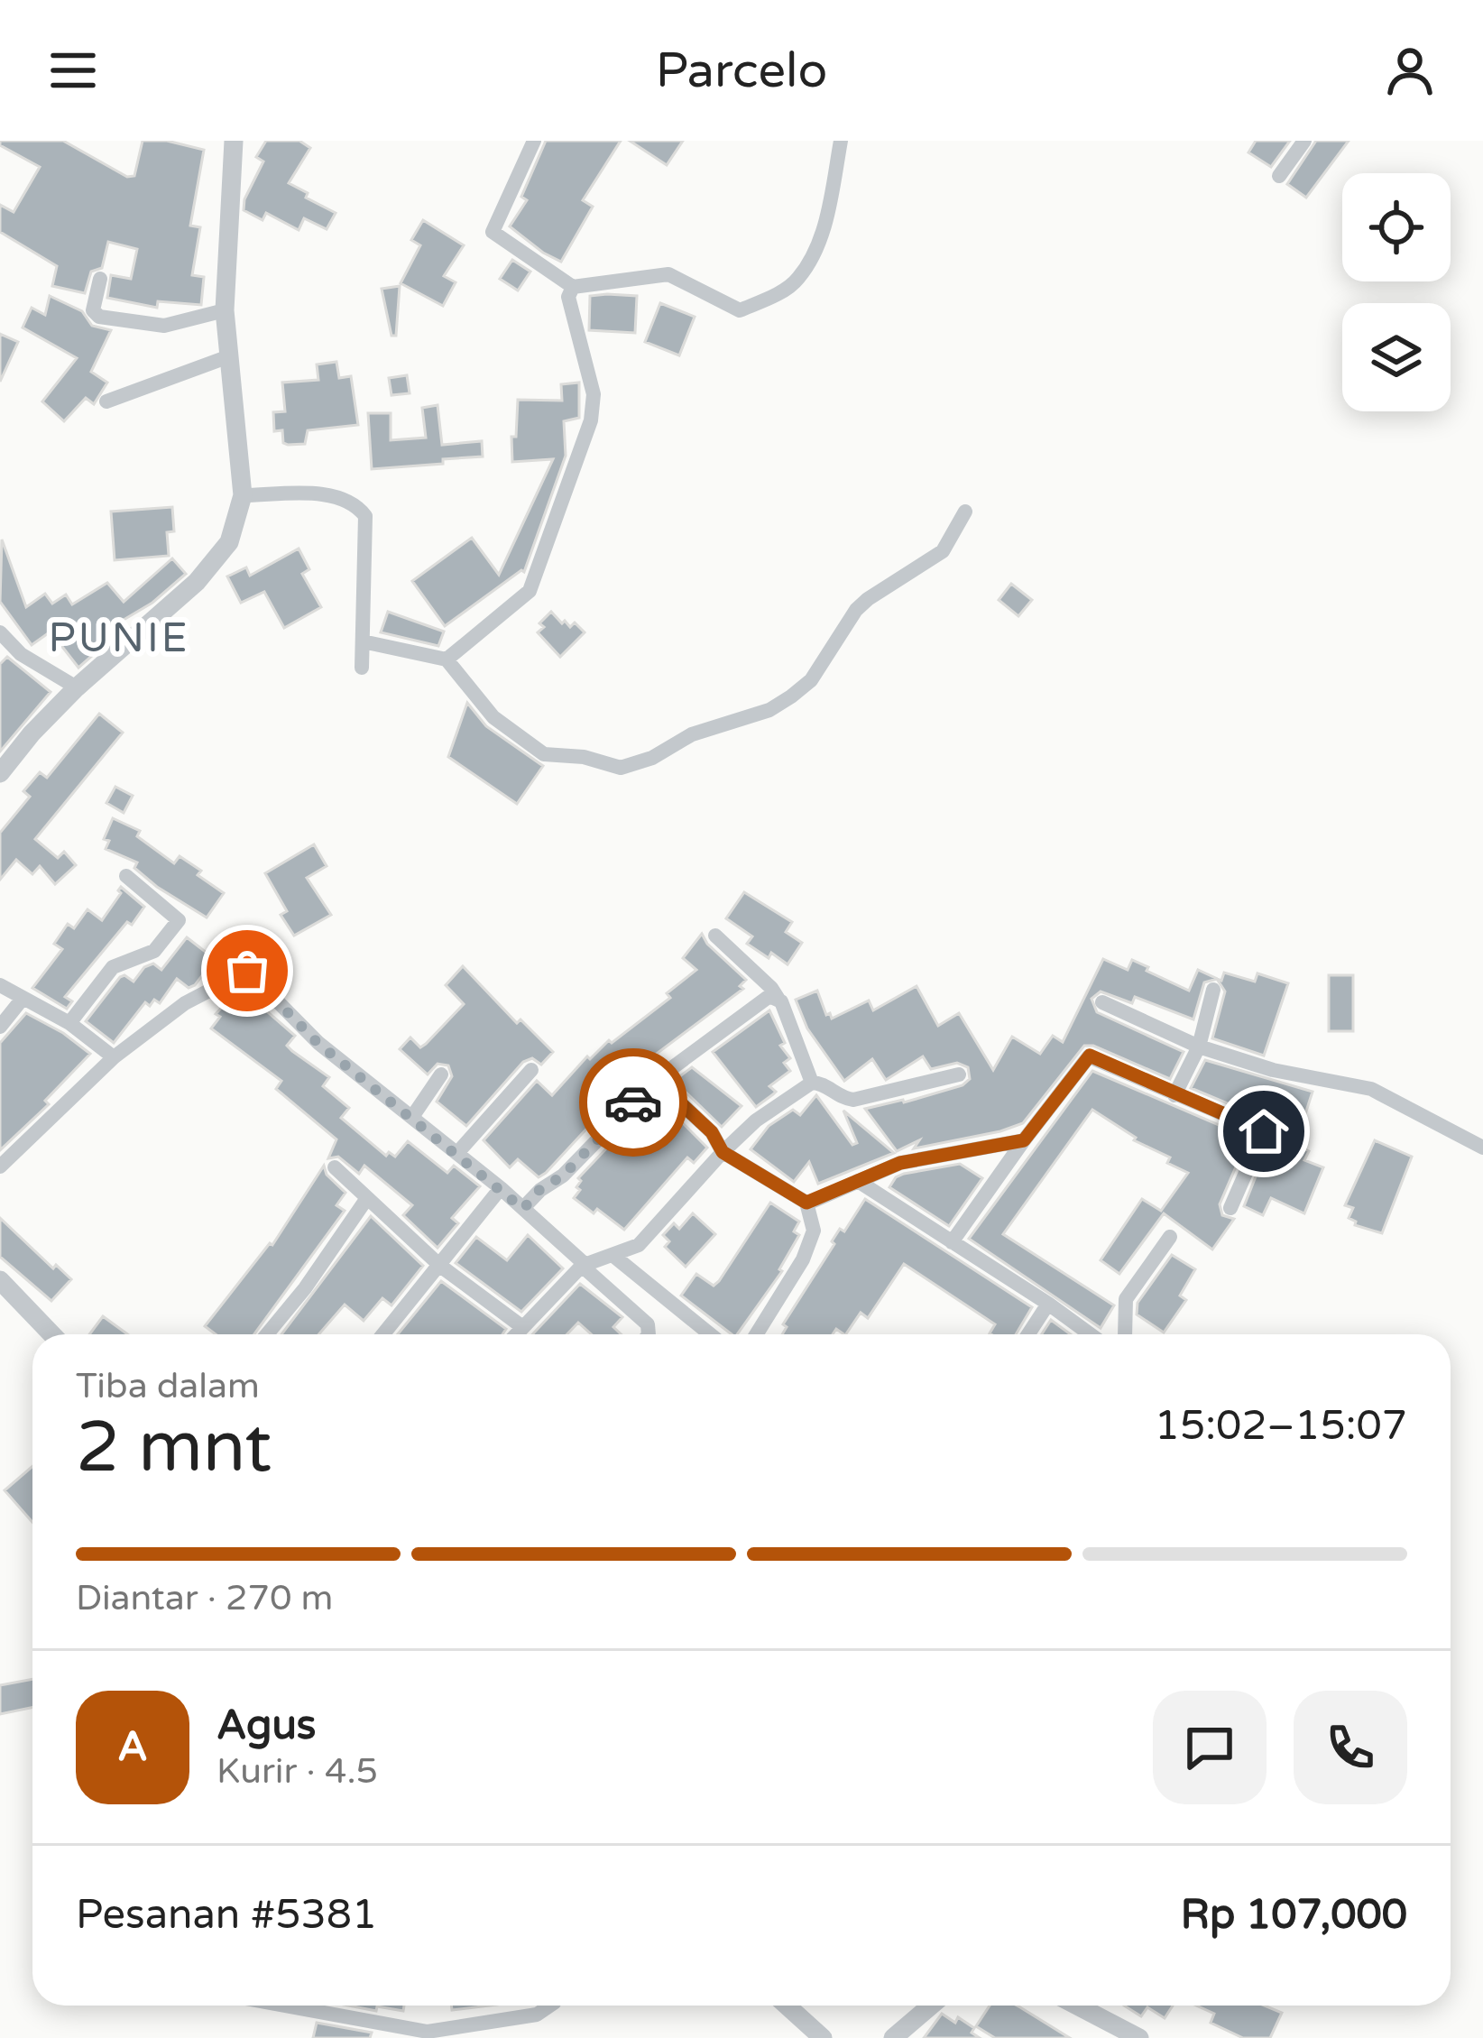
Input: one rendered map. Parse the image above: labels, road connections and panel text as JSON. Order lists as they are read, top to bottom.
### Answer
{
  "districts": ["PUNIE"],
  "page": {
    "header": "Parcelo",
    "heading": ["2 mnt", "Tiba dalam", "15:02–15:07"],
    "panel": [
      "Agus",
      "Kurir · 4.5",
      "Pesanan #5381",
      "Rp 107,000"
    ],
    "bar": "Diantar · 270 m",
    "round": "A"
  }
}
